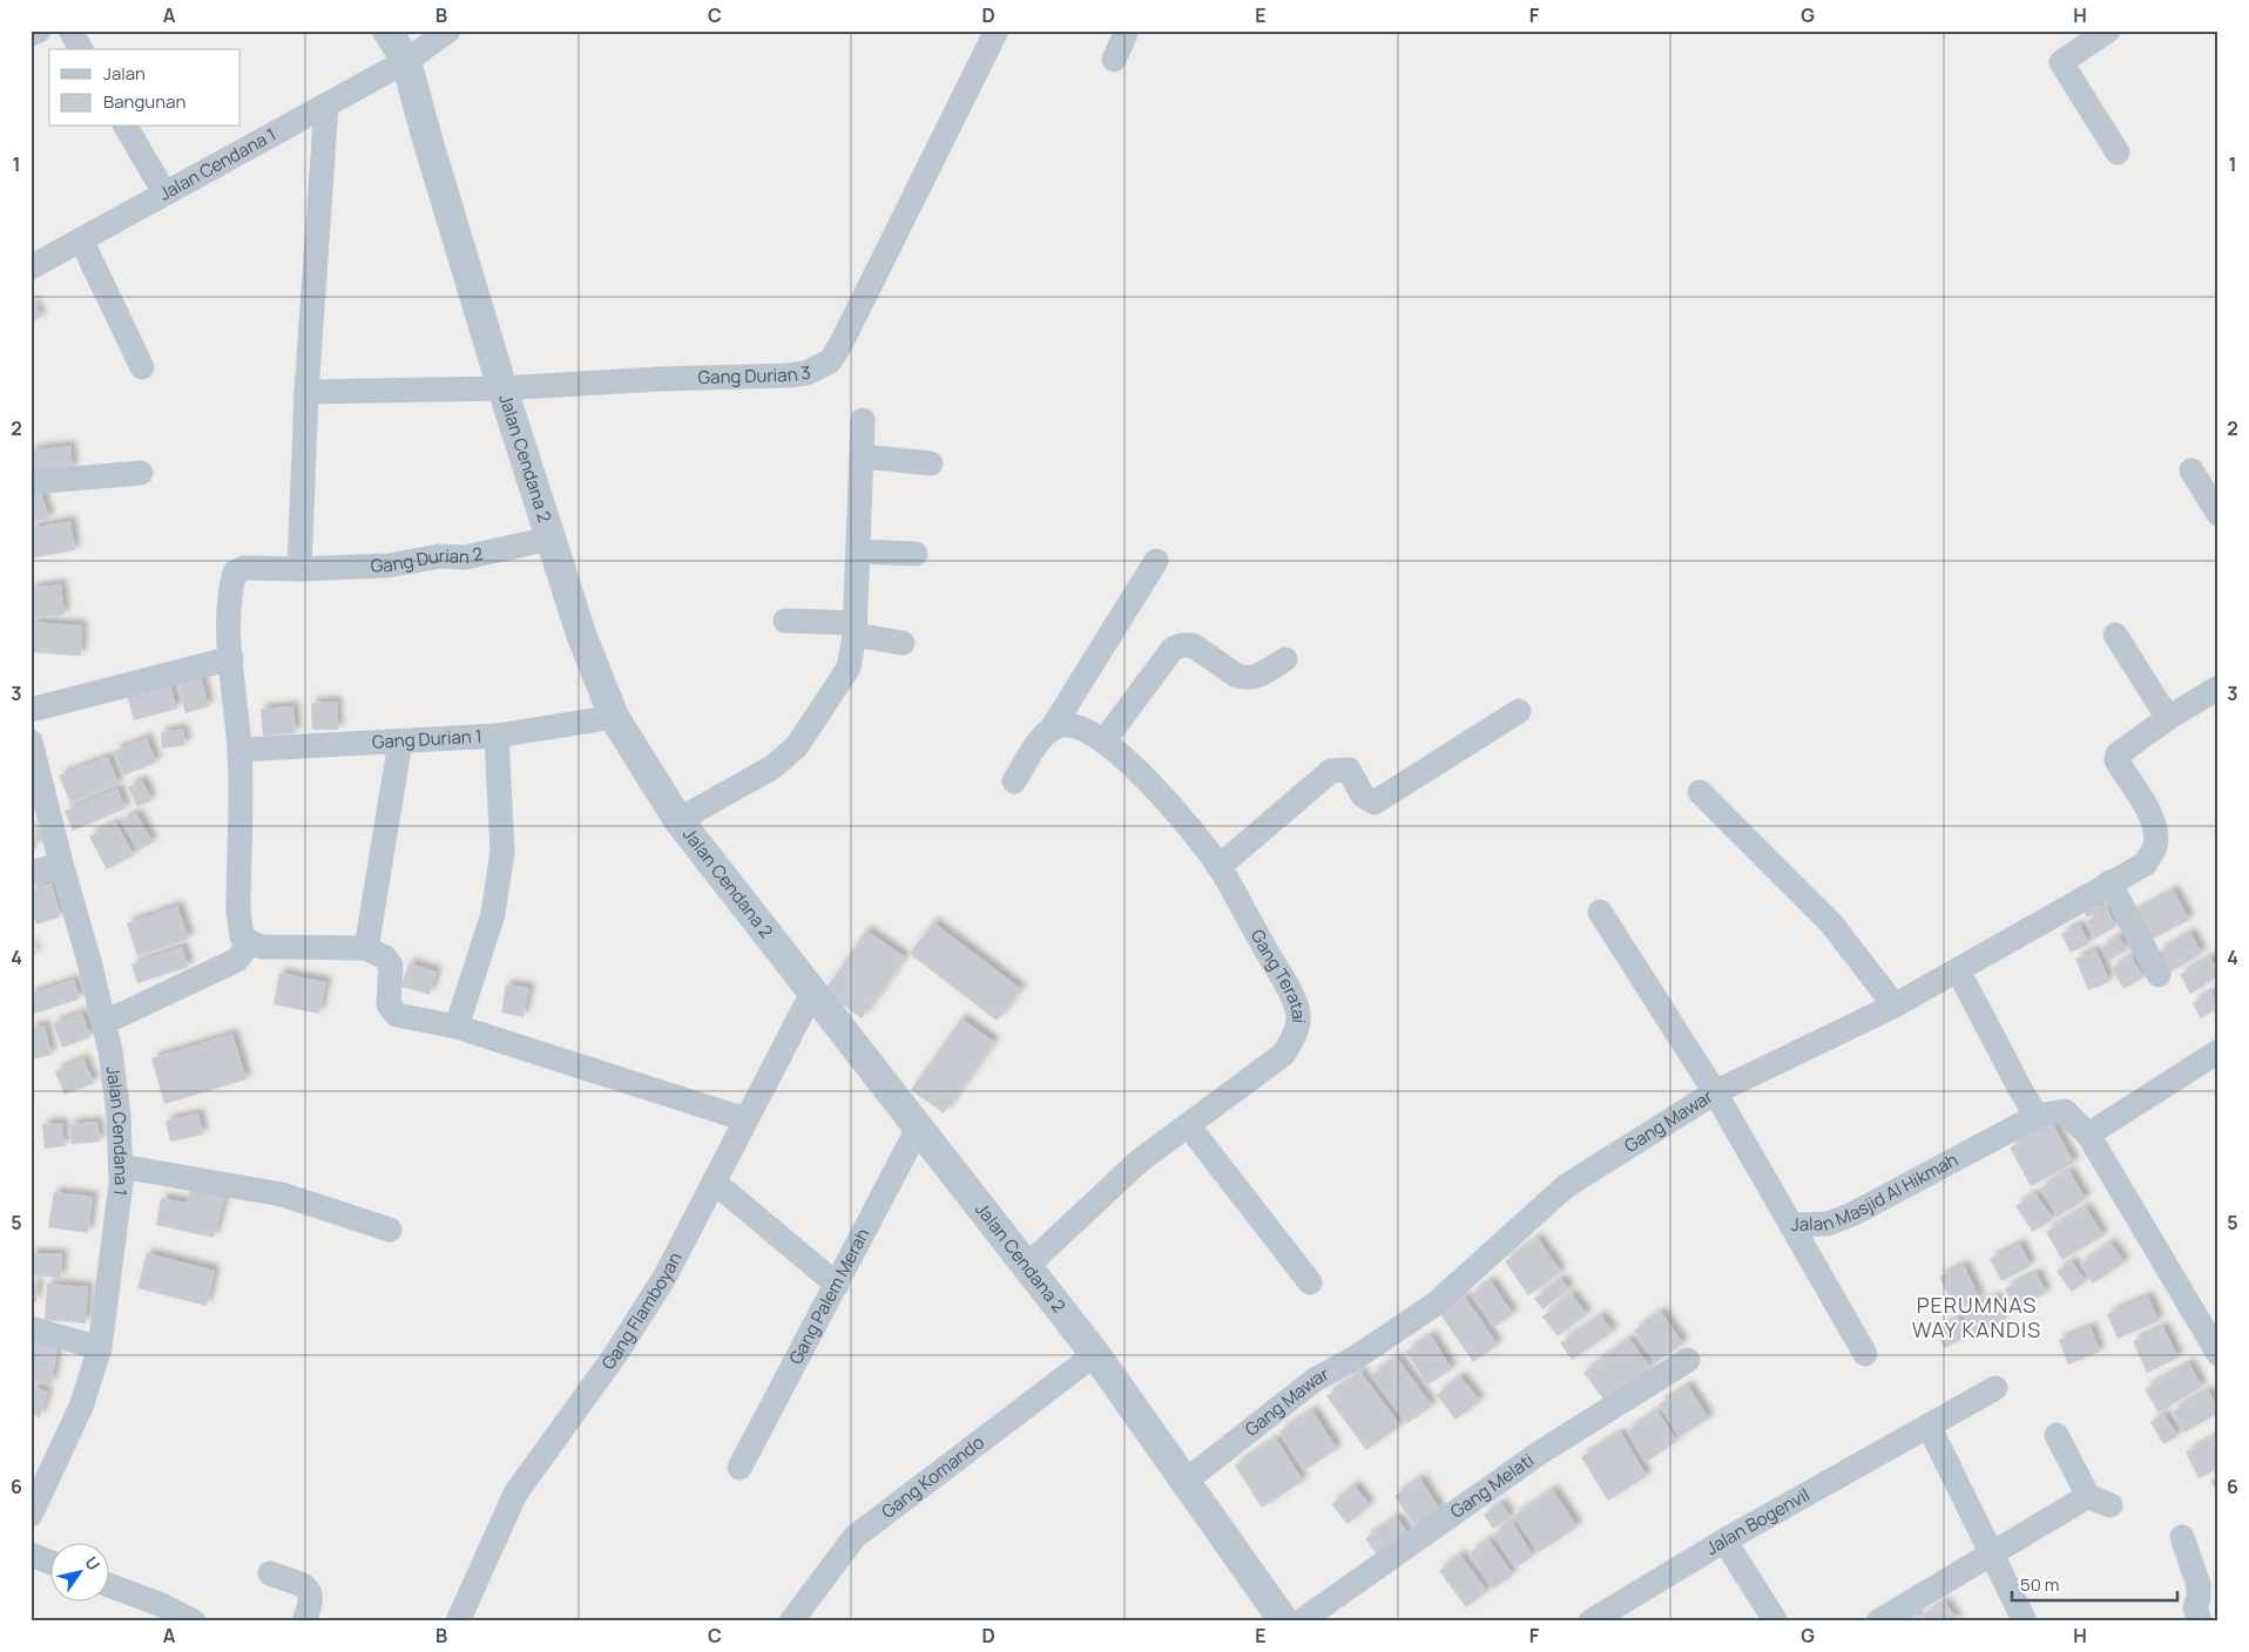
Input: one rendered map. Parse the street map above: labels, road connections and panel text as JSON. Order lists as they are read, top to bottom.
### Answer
{
  "streets": {
    "street": [
      "Jalan Cendana 1",
      "Gang Durian 3",
      "Jalan Cendana 2",
      "Gang Durian 2",
      "Gang Durian 1",
      "Gang Teratai",
      "Gang Mawar",
      "Jalan Masjid Al Hikmah",
      "Gang Palem Merah",
      "Gang Flamboyan",
      "Gang Komando",
      "Gang Melati",
      "Jalan Bogenvil"
    ]
  },
  "crossings": [
    ["Jalan Cendana 1", "Jalan Cendana 2"],
    ["Gang Durian 3", "Jalan Cendana 2"],
    ["Jalan Cendana 2", "Gang Durian 2"],
    ["Jalan Cendana 2", "Gang Durian 1"],
    ["Jalan Cendana 2", "Gang Teratai"],
    ["Jalan Cendana 2", "Gang Mawar"],
    ["Jalan Cendana 2", "Gang Palem Merah"],
    ["Jalan Cendana 2", "Gang Flamboyan"],
    ["Jalan Cendana 2", "Gang Komando"],
    ["Gang Mawar", "Jalan Masjid Al Hikmah"]
  ],
  "districts": ["PERUMNAS WAY KANDIS"],
  "legend": ["Jalan", "Bangunan"],
  "scale_bar": "50 m",
  "north": "top right",
  "grid": {
    "columns": [
      "A",
      "B",
      "C",
      "D",
      "E",
      "F",
      "G",
      "H"
    ],
    "rows": [
      "1",
      "2",
      "3",
      "4",
      "5",
      "6"
    ]
  }
}
